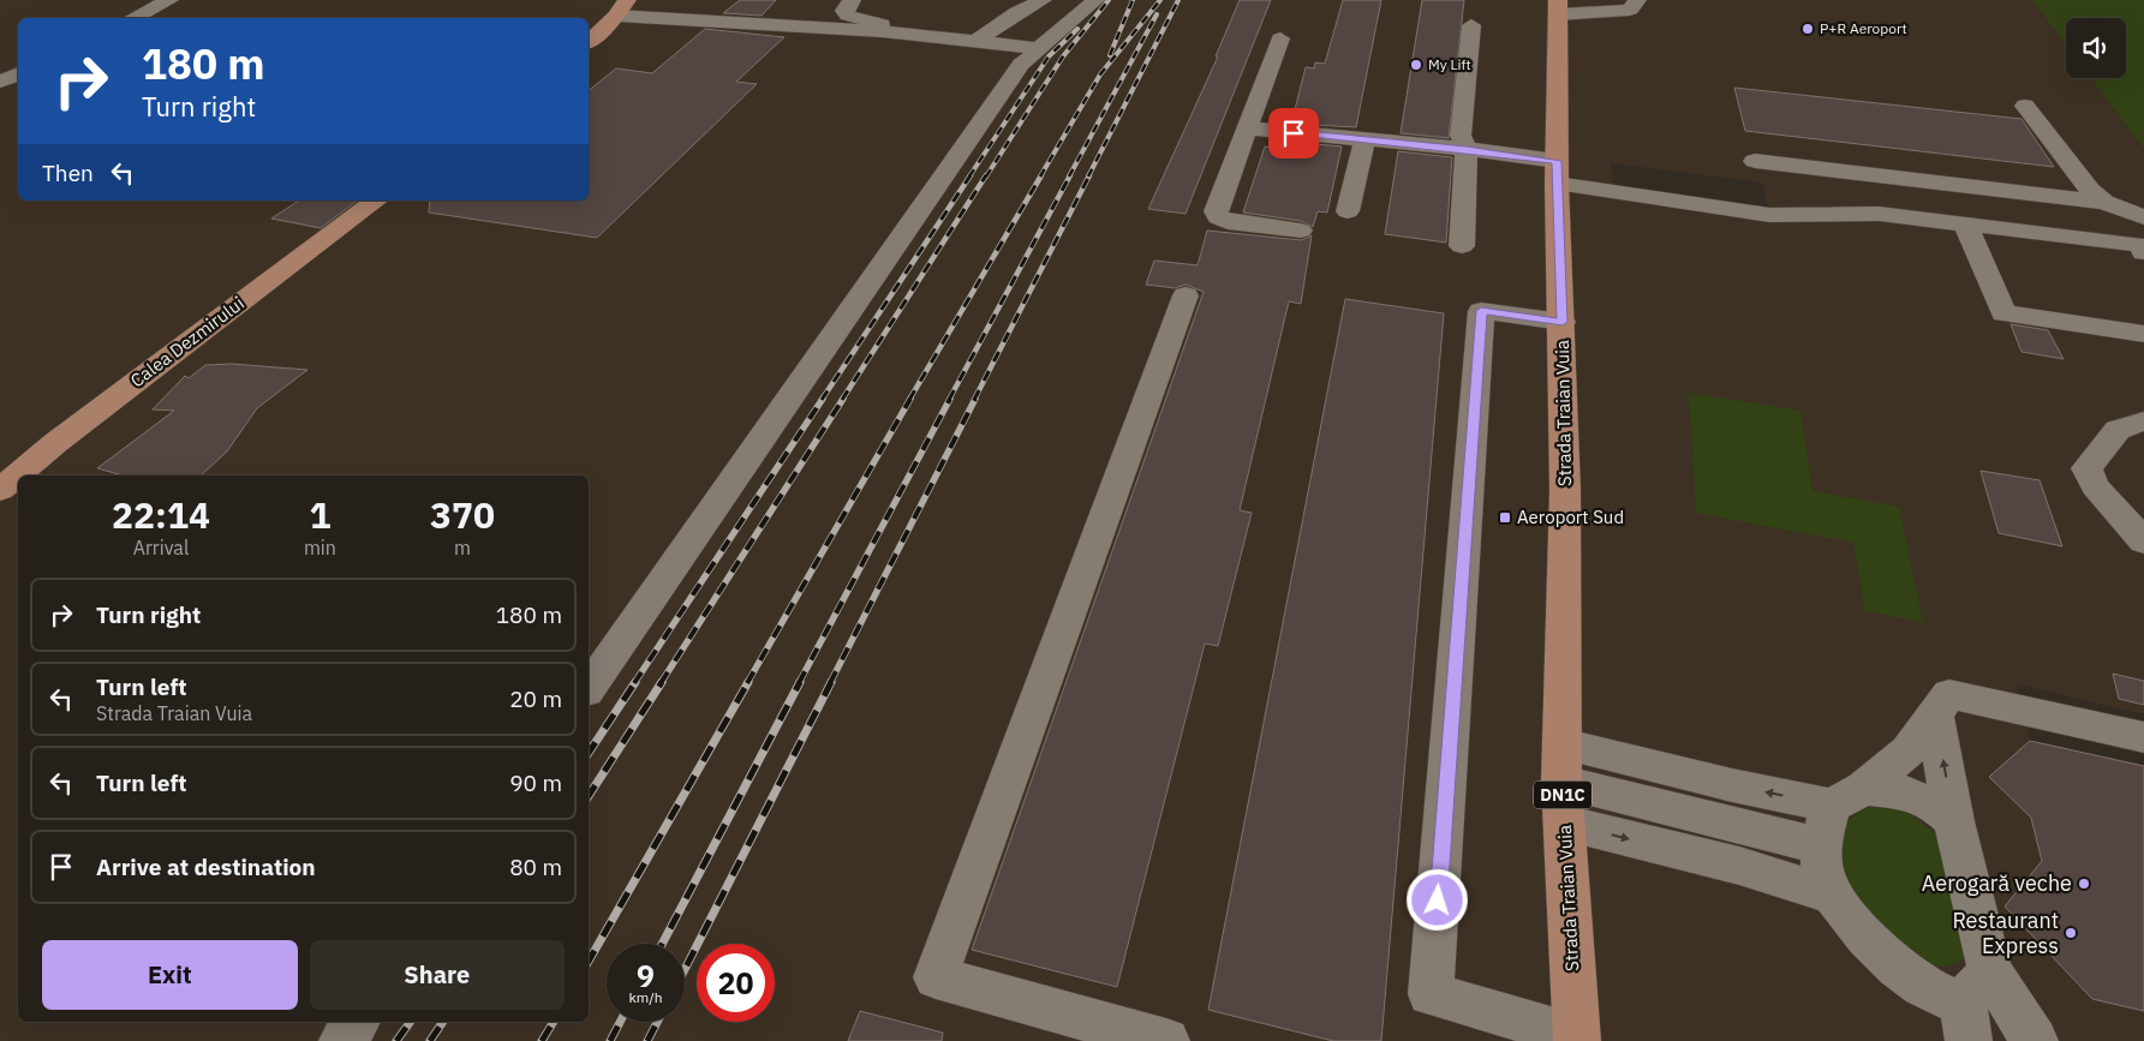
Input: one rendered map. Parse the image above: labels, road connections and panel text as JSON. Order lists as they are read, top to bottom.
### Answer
{
  "streets": {
    "main road": ["Calea Dezmirului", "Strada Traian Vuia", "DN1C"]
  },
  "places": {
    "other": [
      "P+R Aeroport",
      "My Lift",
      "Aerogară veche",
      "Restaurant Express"
    ],
    "transit": ["Aeroport Sud"]
  },
  "page": {
    "turn": ["180 m", "Turn right"],
    "then": "Then",
    "eta": [
      "22:14",
      "Arrival",
      "1",
      "min",
      "370",
      "m"
    ],
    "list": [
      {
        "name": "Turn right",
        "value": "180 m"
      },
      {
        "name": "Turn left",
        "note": "Strada Traian Vuia",
        "value": "20 m"
      },
      {
        "name": "Turn left",
        "value": "90 m"
      },
      {
        "name": "Arrive at destination",
        "value": "80 m"
      }
    ],
    "buttons": ["Exit", "Share"],
    "speed": "9 km/h",
    "limit": "20"
  }
}
